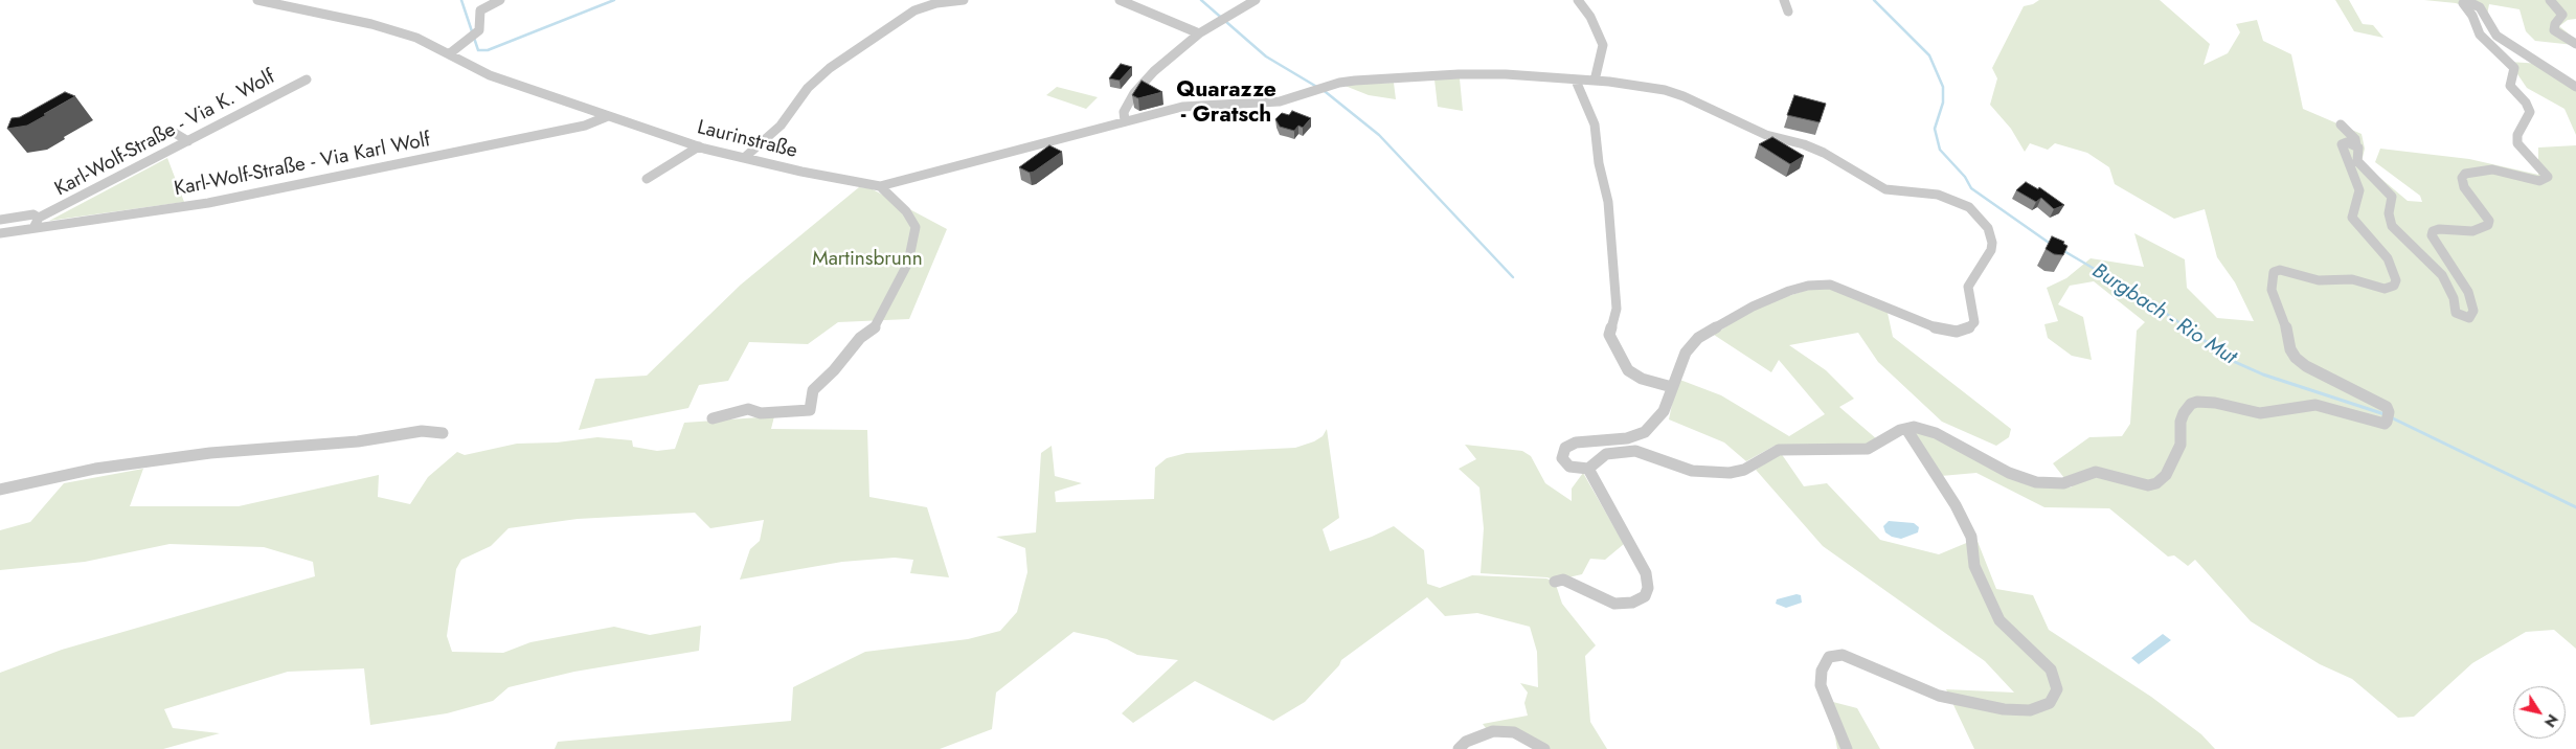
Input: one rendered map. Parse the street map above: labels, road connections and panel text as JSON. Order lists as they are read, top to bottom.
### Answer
{
  "streets": {
    "street": ["Karl-Wolf-Straße - Via K. Wolf", "Laurinstraße", "Karl-Wolf-Straße - Via Karl Wolf"]
  },
  "crossings": [
    ["Karl-Wolf-Straße - Via K. Wolf", "Karl-Wolf-Straße - Via Karl Wolf"],
    ["Laurinstraße", "Karl-Wolf-Straße - Via Karl Wolf"]
  ],
  "districts": ["Quarazze - Gratsch"],
  "water": ["Burgbach - Rio Mut"],
  "parks": ["Martinsbrunn"],
  "north": "bottom right"
}
